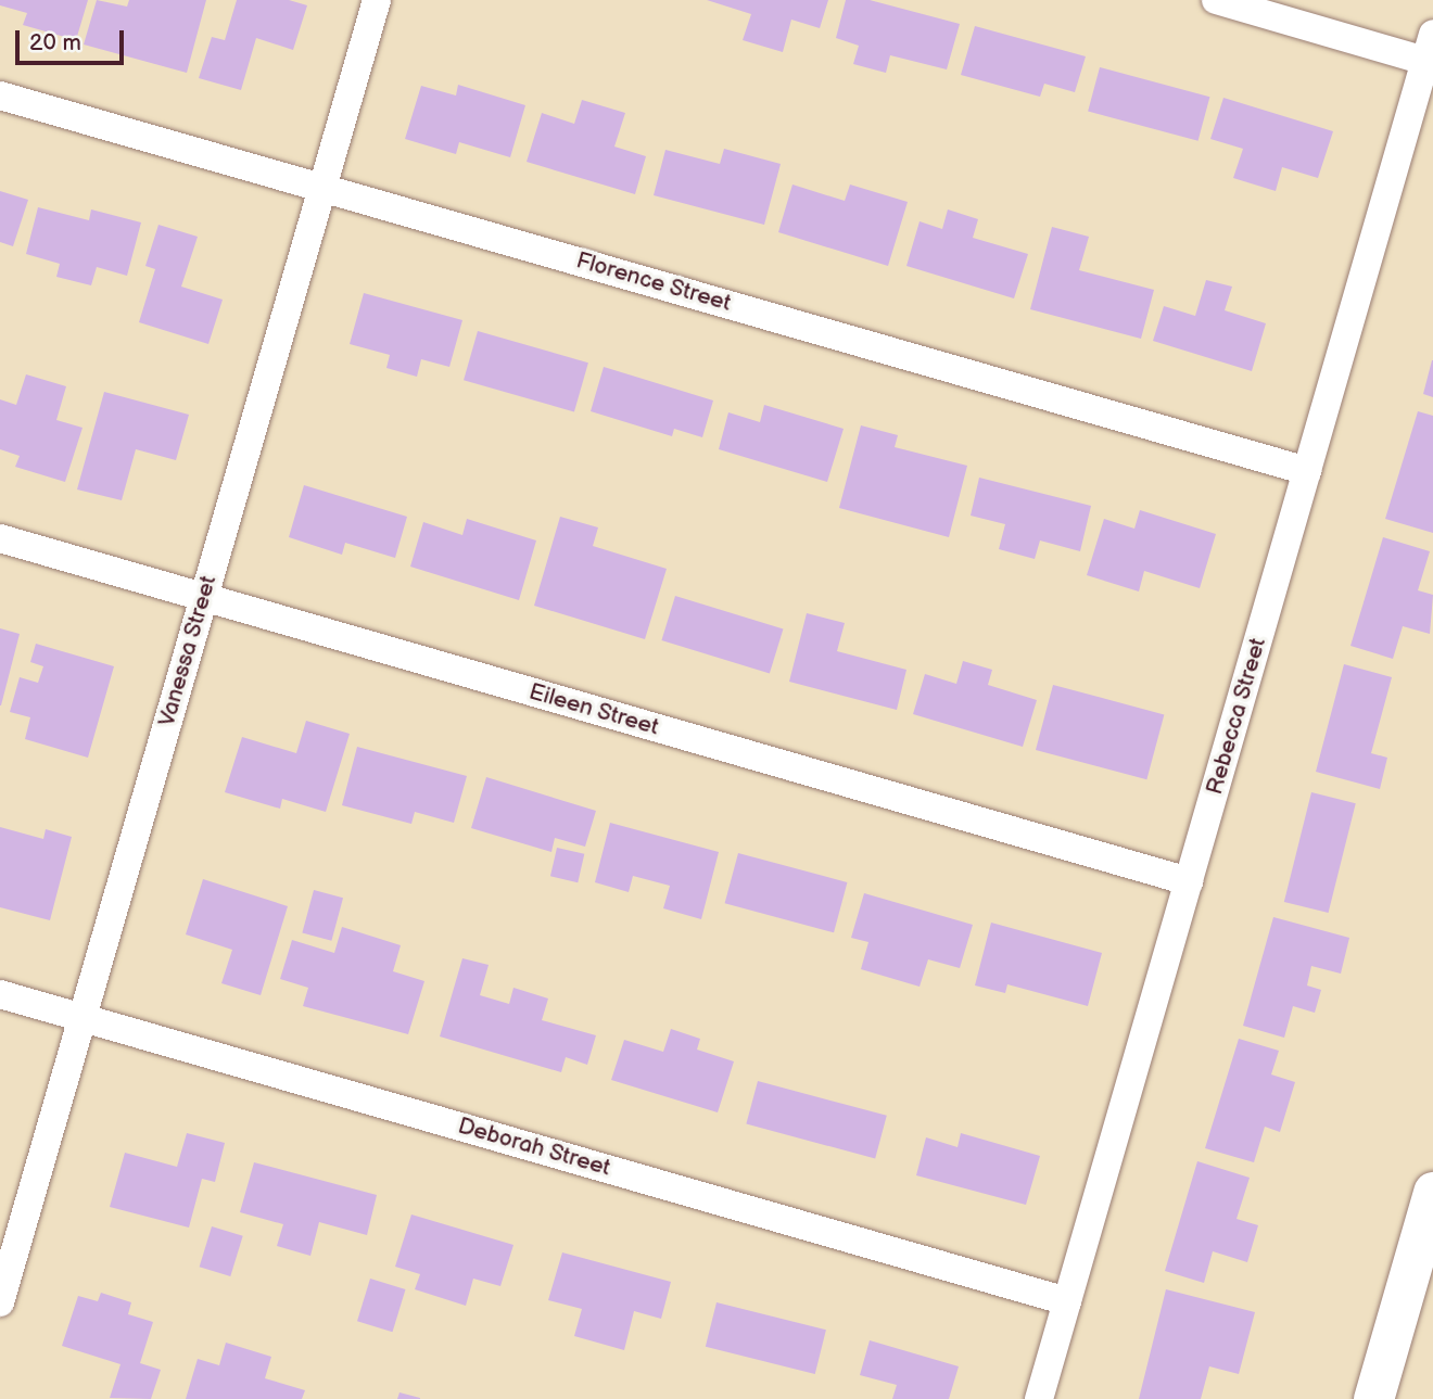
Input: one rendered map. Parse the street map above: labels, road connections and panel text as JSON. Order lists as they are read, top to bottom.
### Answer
{
  "streets": {
    "street": [
      "Florence Street",
      "Vanessa Street",
      "Eileen Street",
      "Rebecca Street",
      "Deborah Street"
    ]
  },
  "crossings": [
    ["Florence Street", "Vanessa Street"],
    ["Florence Street", "Rebecca Street"],
    ["Vanessa Street", "Eileen Street"],
    ["Vanessa Street", "Deborah Street"],
    ["Eileen Street", "Rebecca Street"],
    ["Rebecca Street", "Deborah Street"]
  ],
  "scale_bar": "20 m"
}
